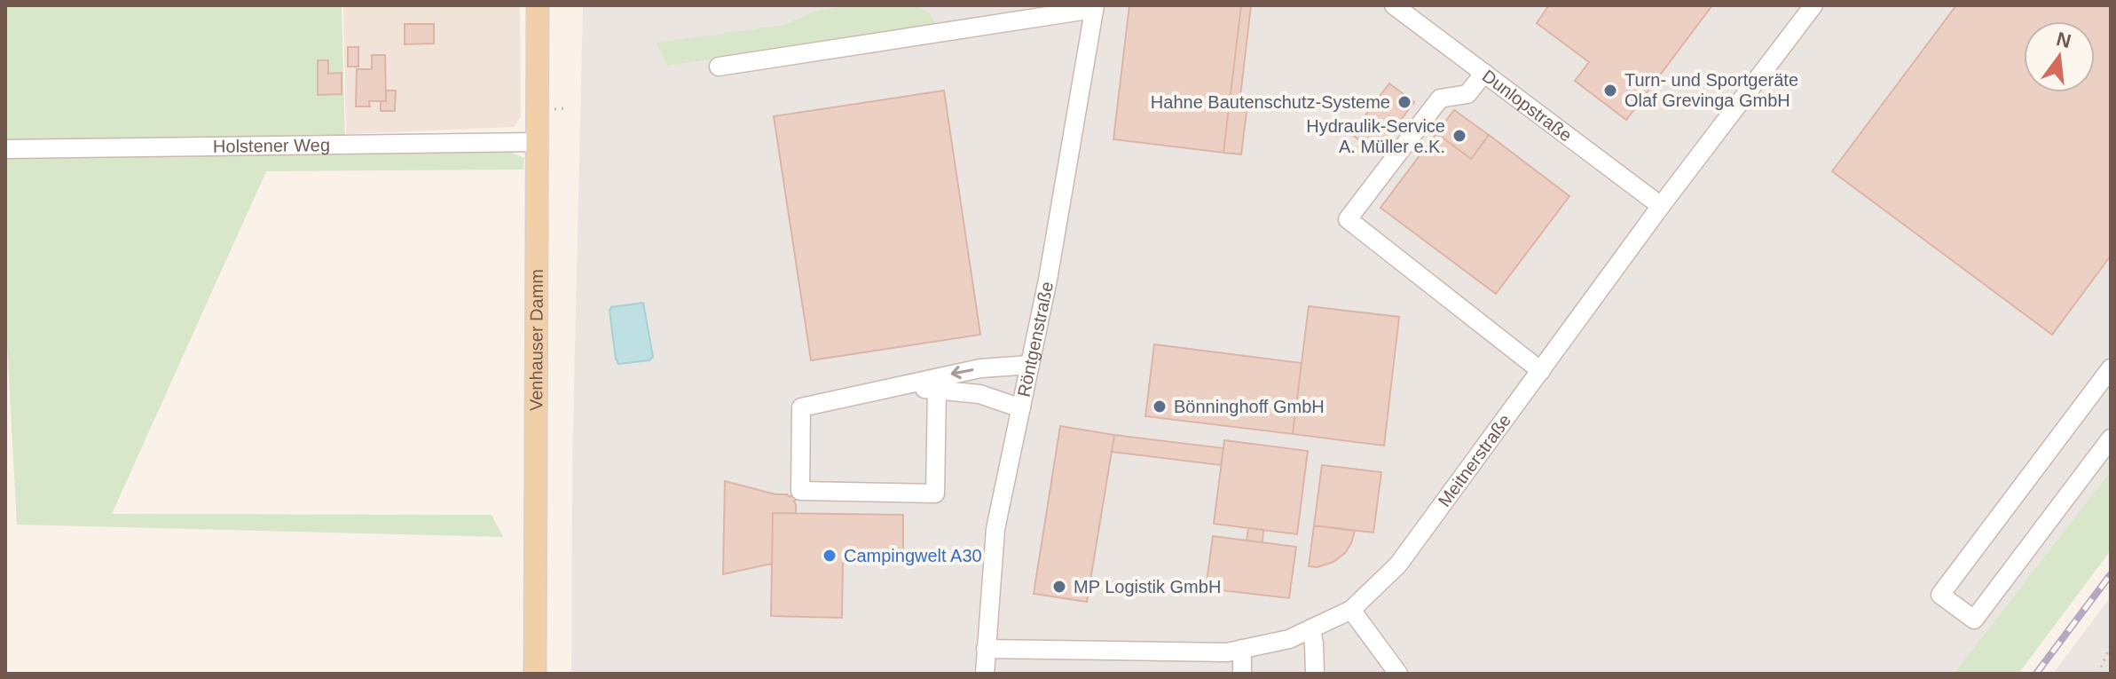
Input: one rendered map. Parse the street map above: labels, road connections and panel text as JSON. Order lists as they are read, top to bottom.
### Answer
{
  "streets": {
    "main road": ["Venhauser Damm"],
    "street": [
      "Dunlopstraße",
      "Holstener Weg",
      "Röntgenstraße",
      "Meitnerstraße"
    ]
  },
  "crossings": [
    ["Dunlopstraße", "Meitnerstraße"],
    ["Holstener Weg", "Venhauser Damm"],
    ["Röntgenstraße", "Meitnerstraße"]
  ],
  "places": [
    "Turn- und Sportgeräte Olaf Grevinga GmbH",
    "Hahne Bautenschutz-Systeme",
    "Hydraulik-Service A. Müller e.K.",
    "Bönninghoff GmbH",
    "Campingwelt A30",
    "MP Logistik GmbH"
  ],
  "north": "top"
}
